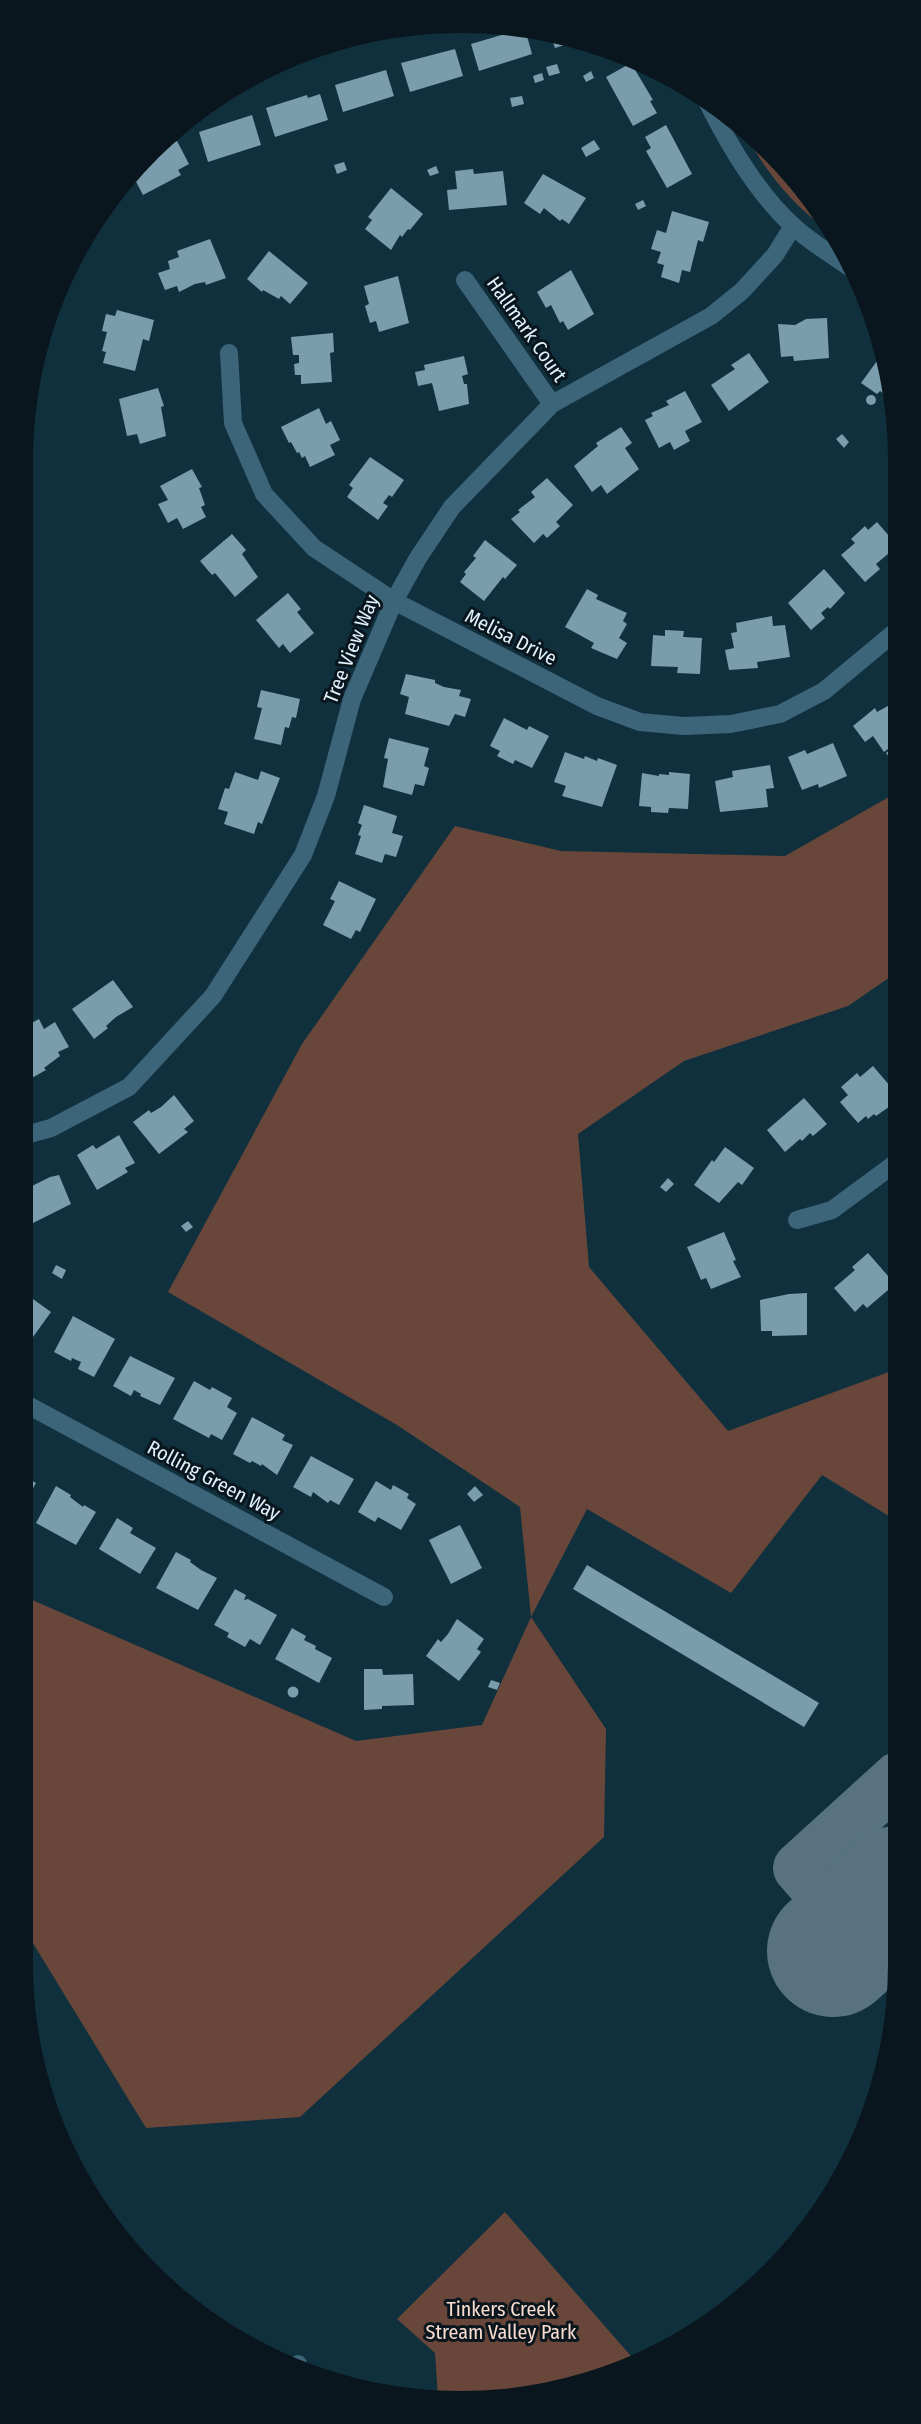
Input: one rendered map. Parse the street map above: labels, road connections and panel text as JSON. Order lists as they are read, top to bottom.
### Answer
{
  "streets": {
    "street": [
      "Hallmark Court",
      "Melisa Drive",
      "Tree View Way",
      "Rolling Green Way"
    ]
  },
  "crossings": [
    ["Hallmark Court", "Tree View Way"],
    ["Melisa Drive", "Tree View Way"]
  ],
  "parks": ["Tinkers Creek Stream Valley Park"]
}
